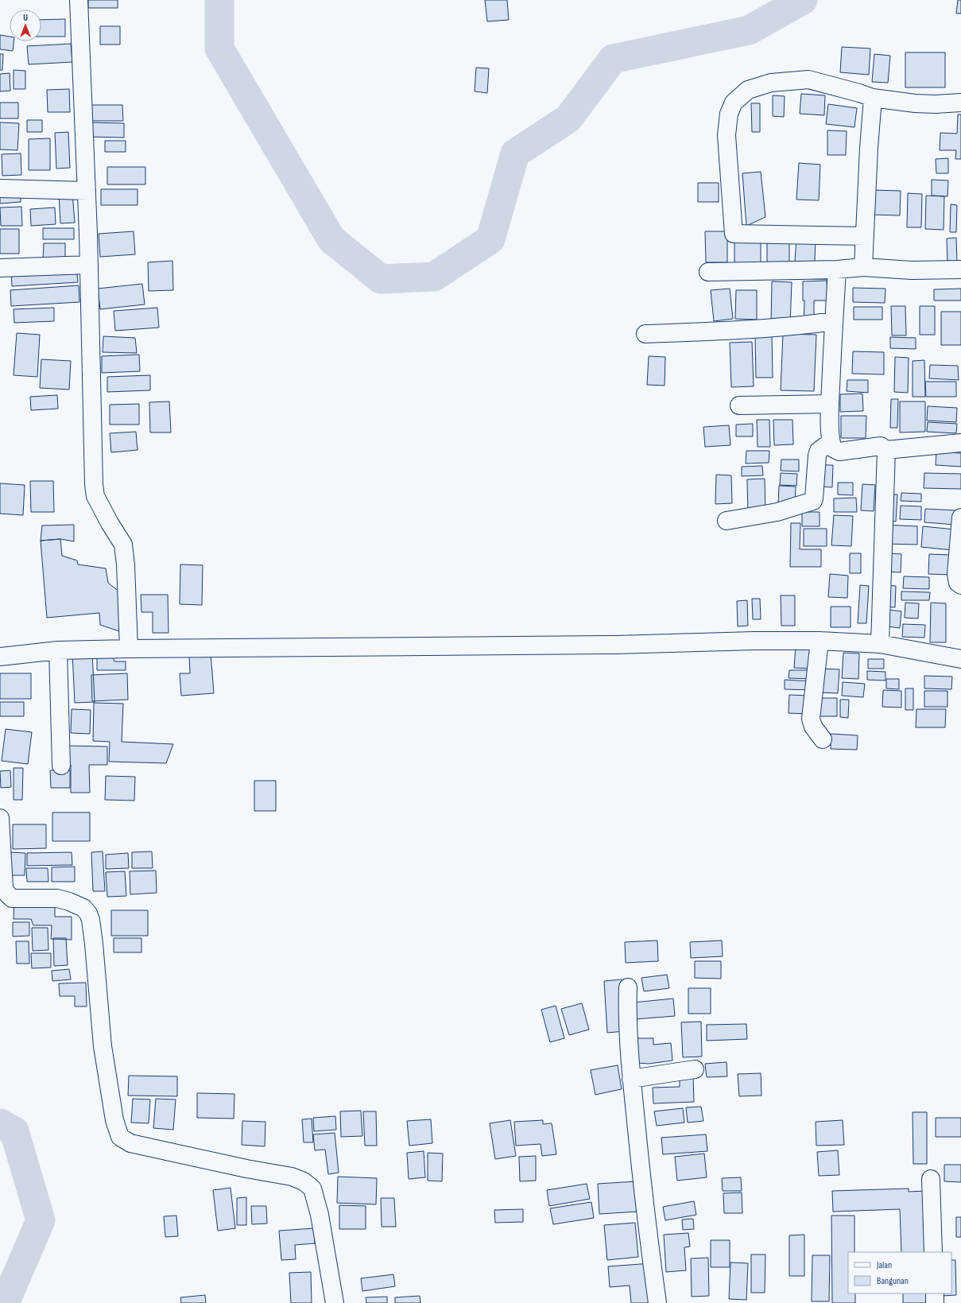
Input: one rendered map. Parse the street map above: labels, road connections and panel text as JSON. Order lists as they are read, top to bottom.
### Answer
{
  "legend": ["Jalan", "Bangunan"],
  "north": "top"
}
